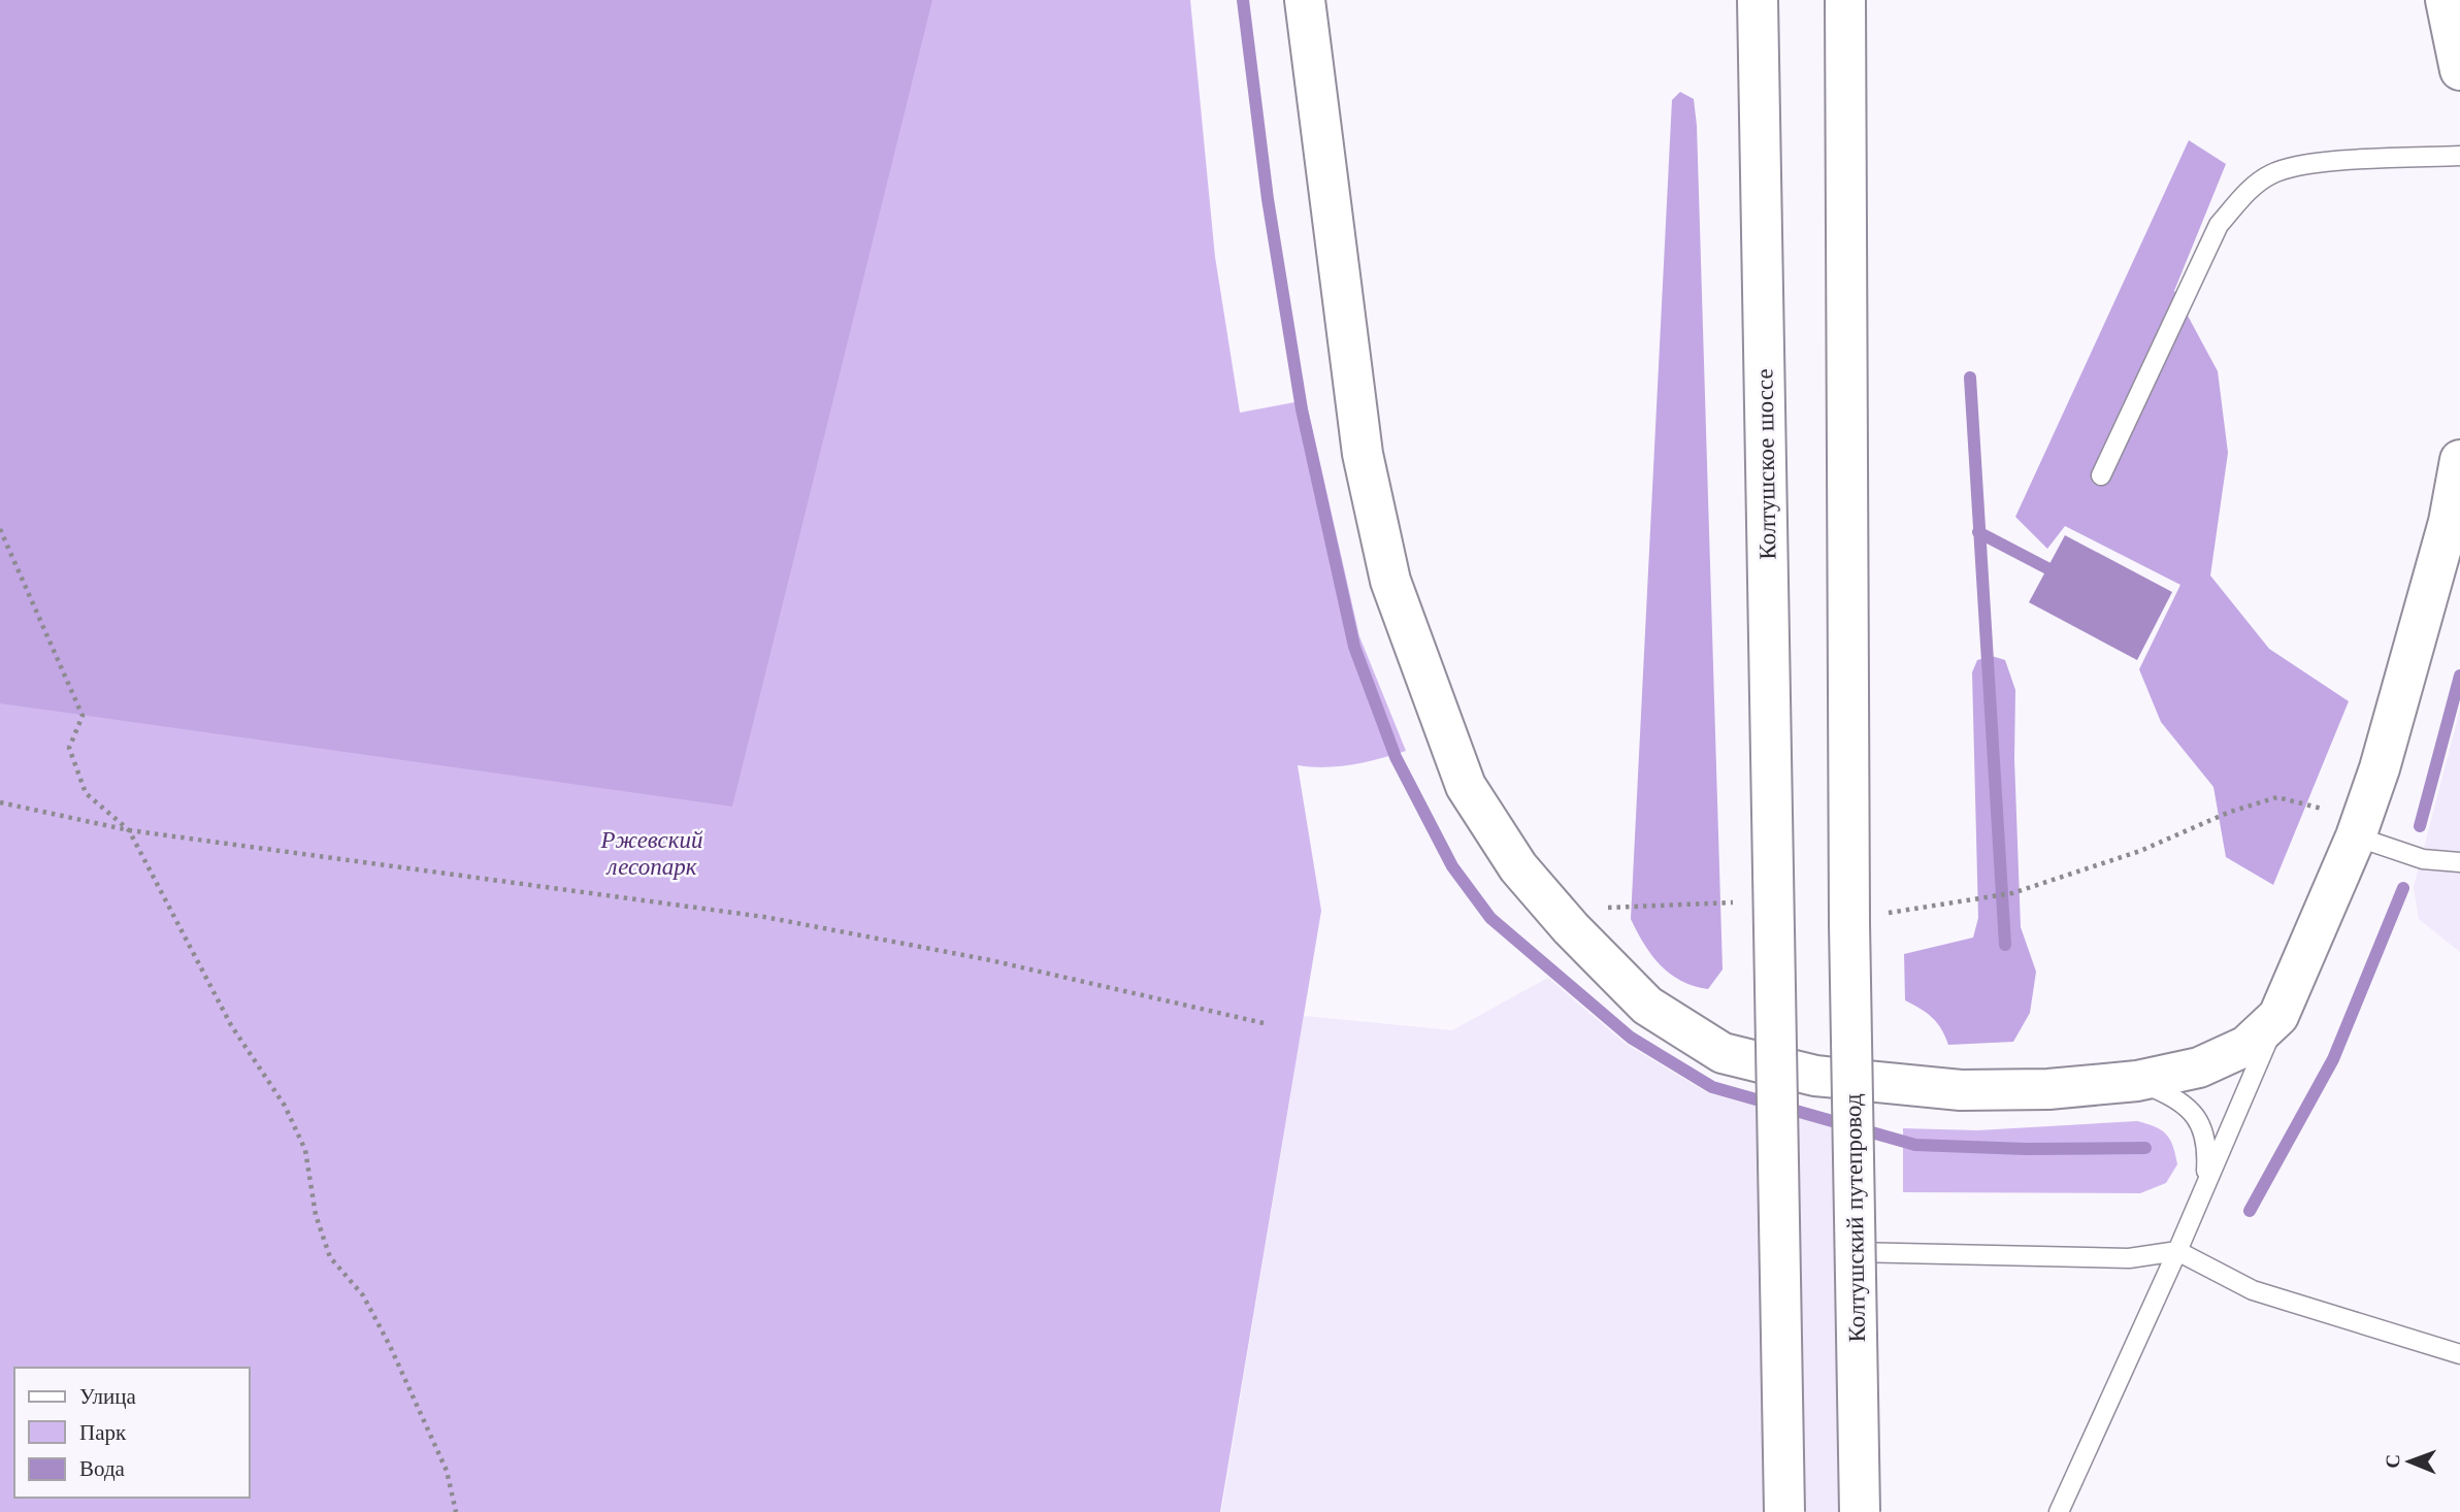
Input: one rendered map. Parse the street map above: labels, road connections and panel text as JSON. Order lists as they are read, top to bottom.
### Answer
{
  "streets": {
    "main road": ["Колтушское шоссе", "Колтушский путепровод"]
  },
  "parks": ["Ржевский лесопарк"],
  "legend": ["Улица", "Парк", "Вода"],
  "north": "left"
}
